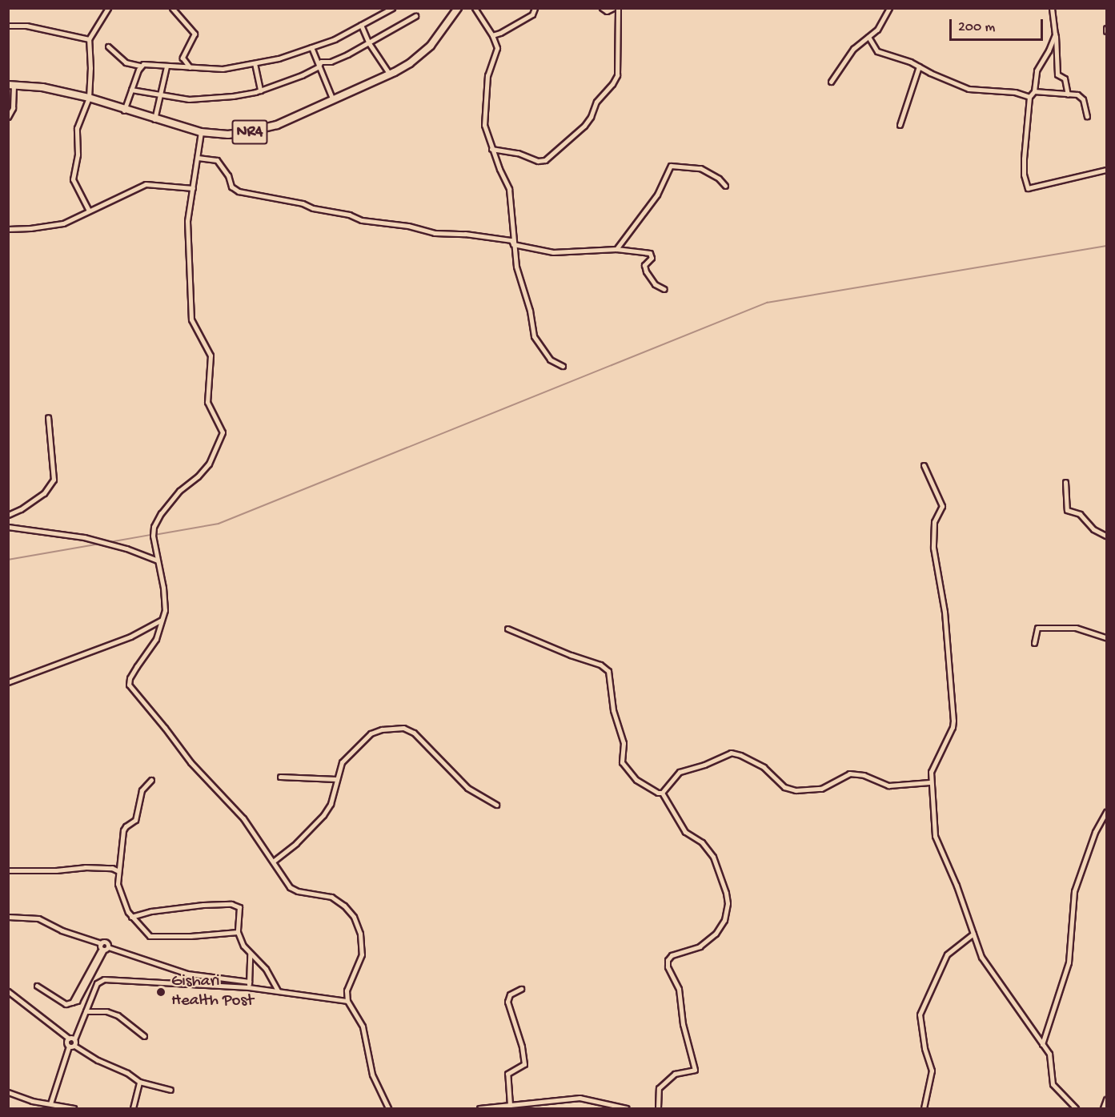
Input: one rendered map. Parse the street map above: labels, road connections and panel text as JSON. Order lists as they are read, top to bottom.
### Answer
{
  "streets": {
    "highway": ["NR4"]
  },
  "places": ["Gishari Health Post"],
  "scale_bar": "200 m"
}
